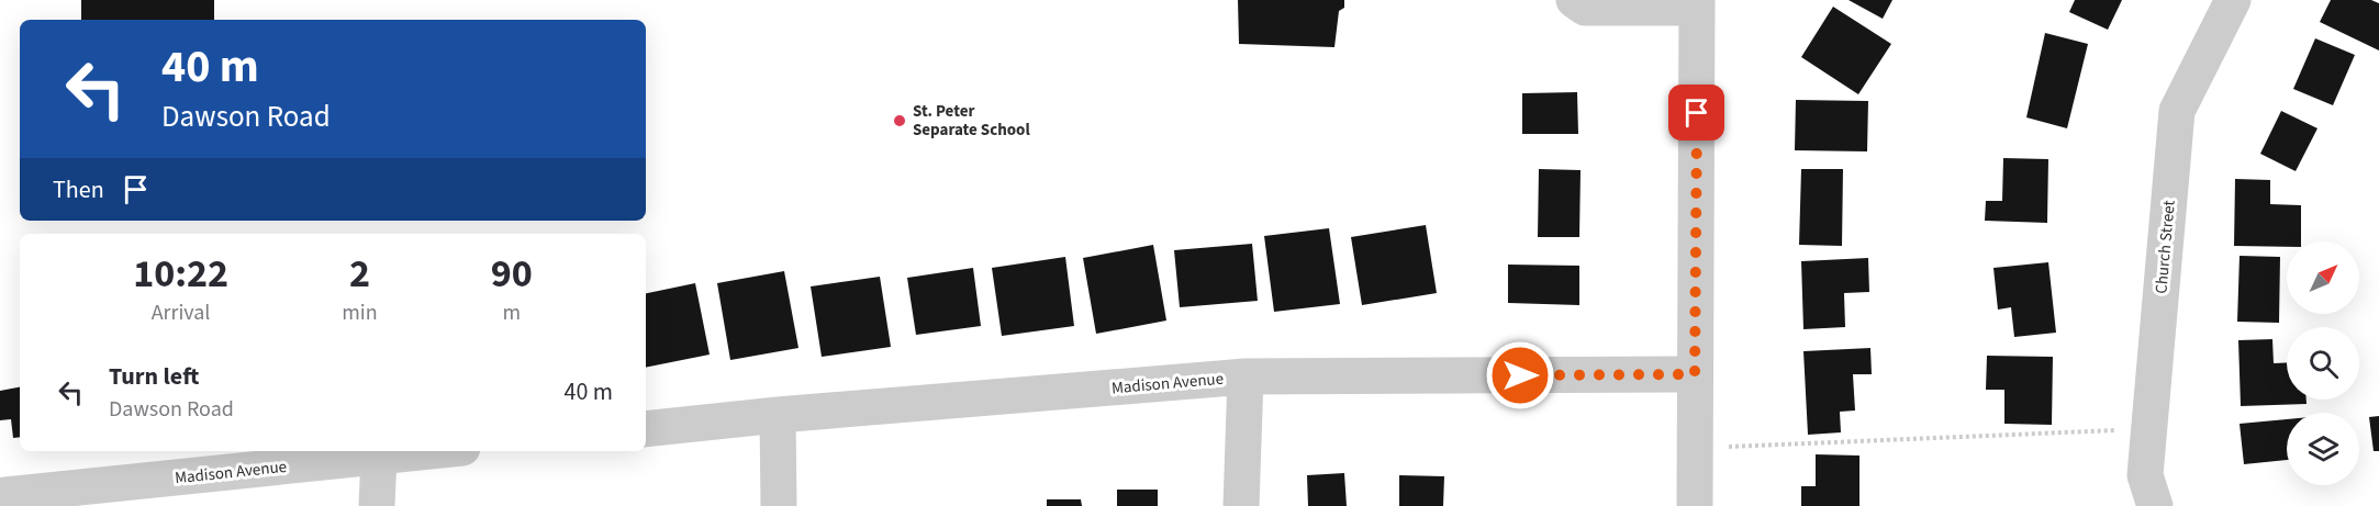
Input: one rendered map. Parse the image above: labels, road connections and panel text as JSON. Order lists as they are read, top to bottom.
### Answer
{
  "streets": {
    "street": ["Church Street", "Madison Avenue"]
  },
  "places": ["St. Peter Separate School"],
  "north": "top right",
  "page": {
    "turn": ["40 m", "Dawson Road"],
    "then": "Then",
    "eta": [
      "10:22",
      "Arrival",
      "2",
      "min",
      "90",
      "m"
    ],
    "list": [
      {
        "name": "Turn left",
        "note": "Dawson Road",
        "value": "40 m"
      }
    ]
  }
}
